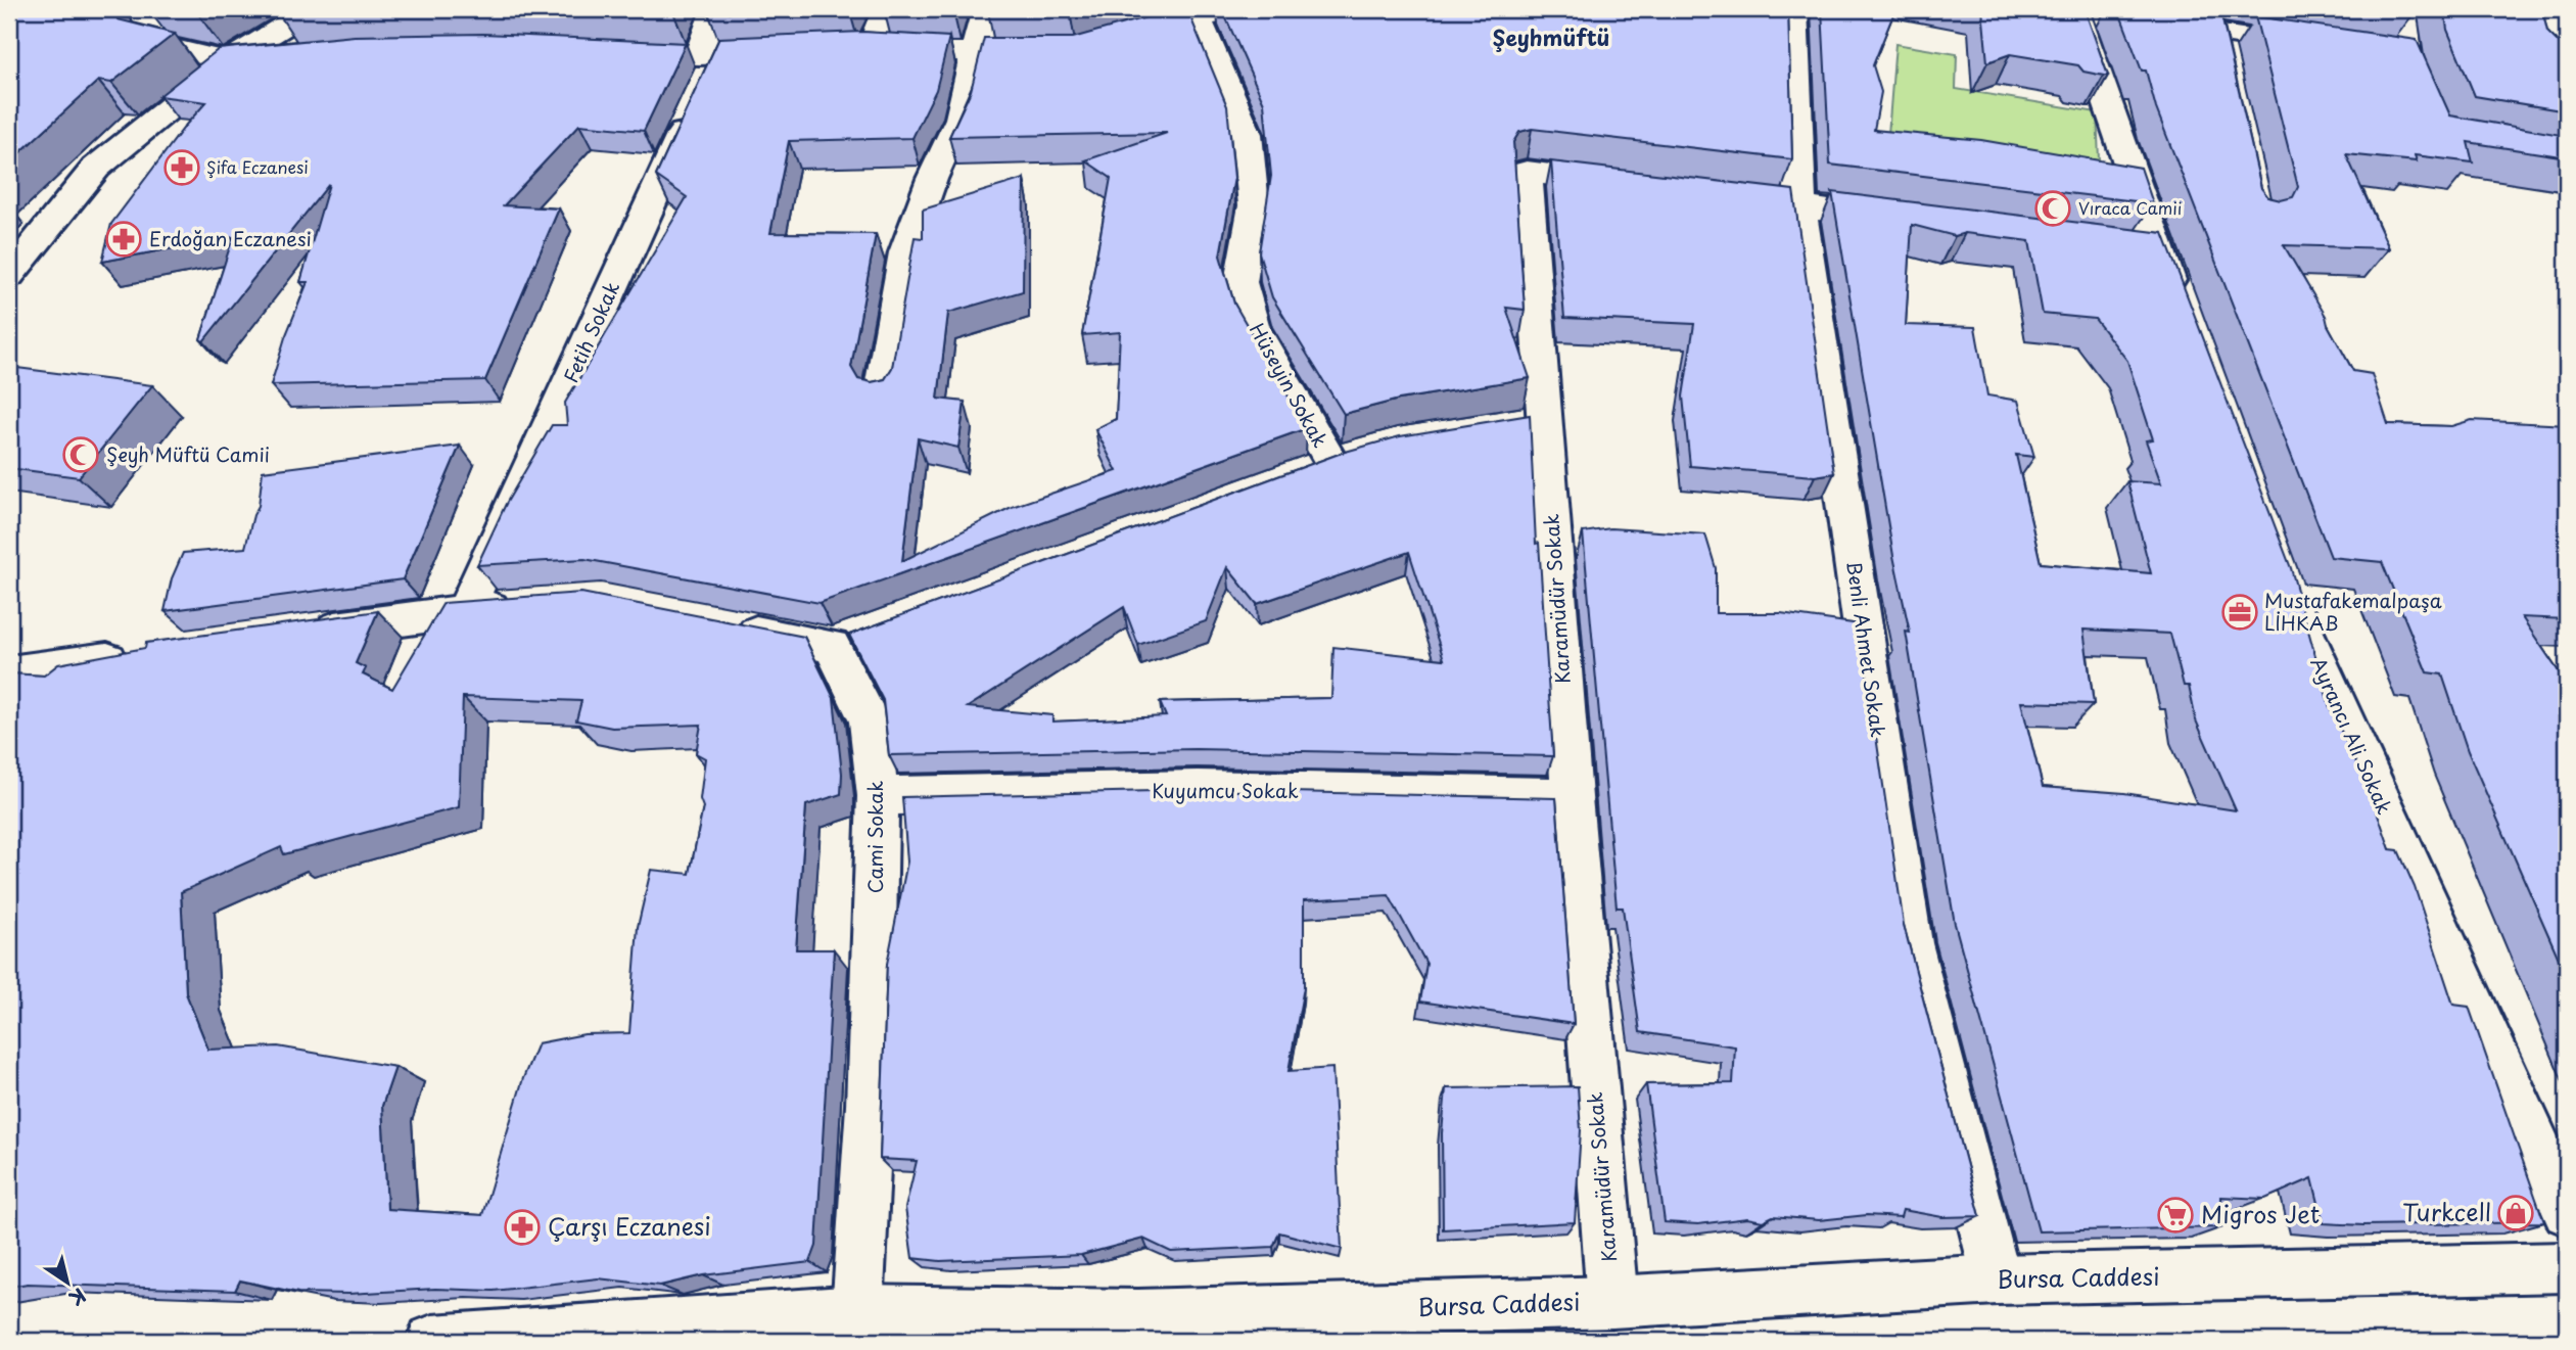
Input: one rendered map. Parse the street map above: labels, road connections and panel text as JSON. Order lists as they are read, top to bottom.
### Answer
{
  "streets": {
    "street": [
      "Fetih Sokak",
      "Hüseyin Sokak",
      "Karamüdür Sokak",
      "Benli Ahmet Sokak",
      "Ayrancı Ali Sokak",
      "Kuyumcu Sokak",
      "Cami Sokak",
      "Bursa Caddesi"
    ]
  },
  "crossings": [
    ["Karamüdür Sokak", "Kuyumcu Sokak"],
    ["Karamüdür Sokak", "Bursa Caddesi"],
    ["Benli Ahmet Sokak", "Bursa Caddesi"],
    ["Kuyumcu Sokak", "Cami Sokak"],
    ["Cami Sokak", "Bursa Caddesi"]
  ],
  "districts": ["Şeyhmüftü"],
  "places": {
    "pharmacy": ["Şifa Eczanesi", "Erdoğan Eczanesi", "Çarşı Eczanesi"],
    "mosque": ["Vıraca Camii", "Şeyh Müftü Camii"],
    "office": ["Mustafakemalpaşa LİHKAB"],
    "shop": ["Turkcell"],
    "supermarket": ["Migros Jet"]
  },
  "north": "bottom right"
}
